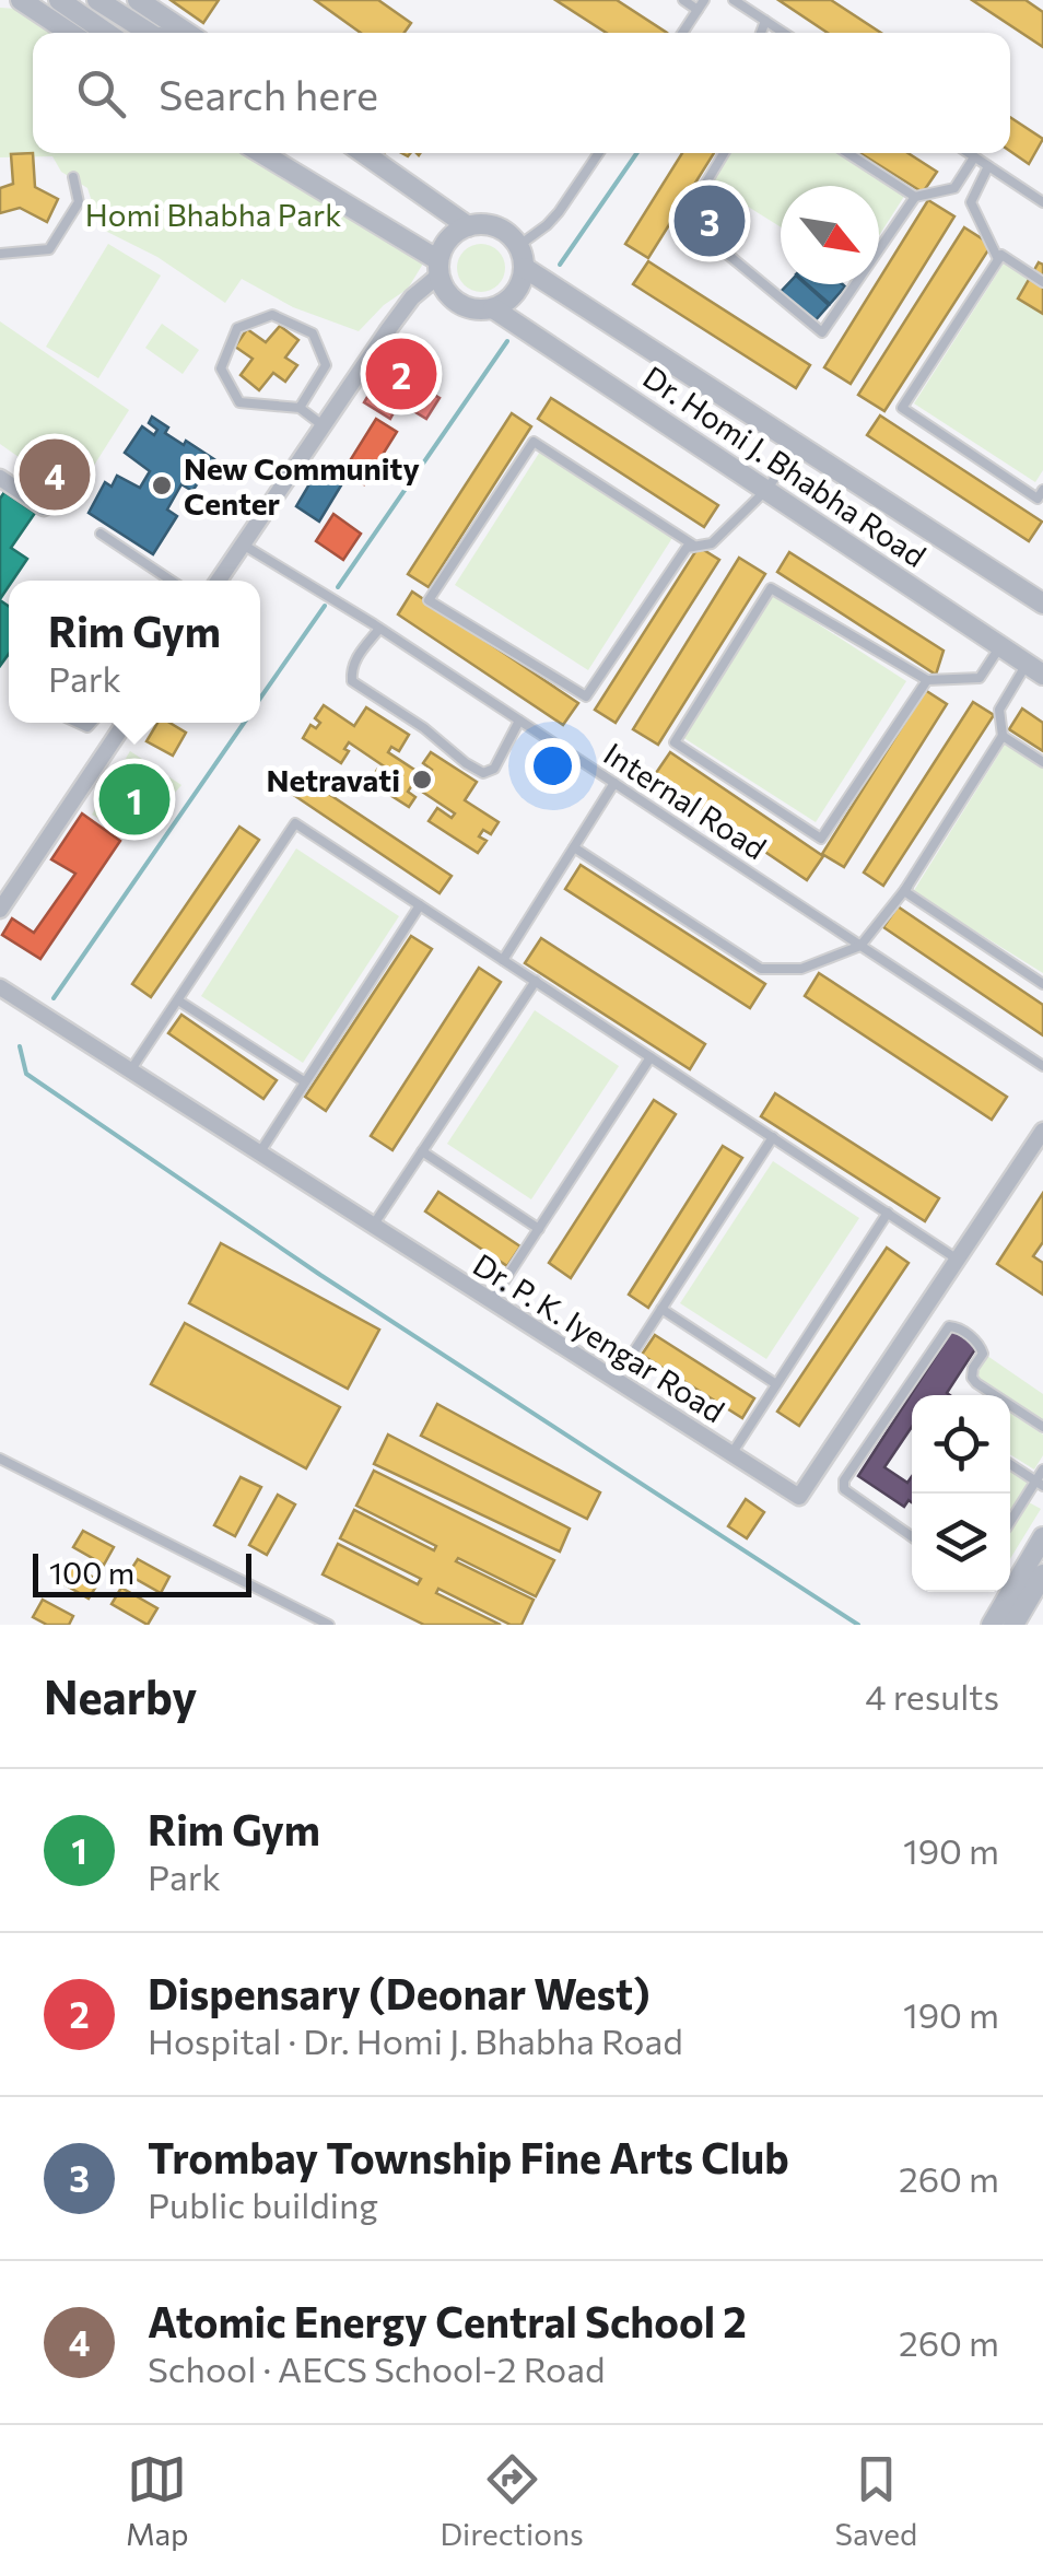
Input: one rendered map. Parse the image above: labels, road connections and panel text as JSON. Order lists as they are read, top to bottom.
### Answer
{
  "streets": {
    "street": ["Dr. Homi J. Bhabha Road", "Dr. P. K. Iyengar Road"],
    "lane": ["Internal Road"]
  },
  "parks": ["Homi Bhabha Park"],
  "places": ["New Community Center", "Netravati"],
  "scale_bar": "100 m",
  "north": "bottom right",
  "page": {
    "search": "Search here",
    "pins": [
      "3",
      "2",
      "4",
      "1"
    ],
    "popup": ["Rim Gym", "Park"],
    "scale": "100 m",
    "heading": ["Nearby", "4 results"],
    "list": [
      {
        "mark": "1",
        "name": "Rim Gym",
        "note": "Park",
        "value": "190 m"
      },
      {
        "mark": "2",
        "name": "Dispensary (Deonar West)",
        "note": "Hospital · Dr. Homi J. Bhabha Road",
        "value": "190 m"
      },
      {
        "mark": "3",
        "name": "Trombay Township Fine Arts Club",
        "note": "Public building",
        "value": "260 m"
      },
      {
        "mark": "4",
        "name": "Atomic Energy Central School 2",
        "note": "School · AECS School-2 Road",
        "value": "260 m"
      }
    ],
    "nav": ["Map", "Directions", "Saved"]
  }
}
